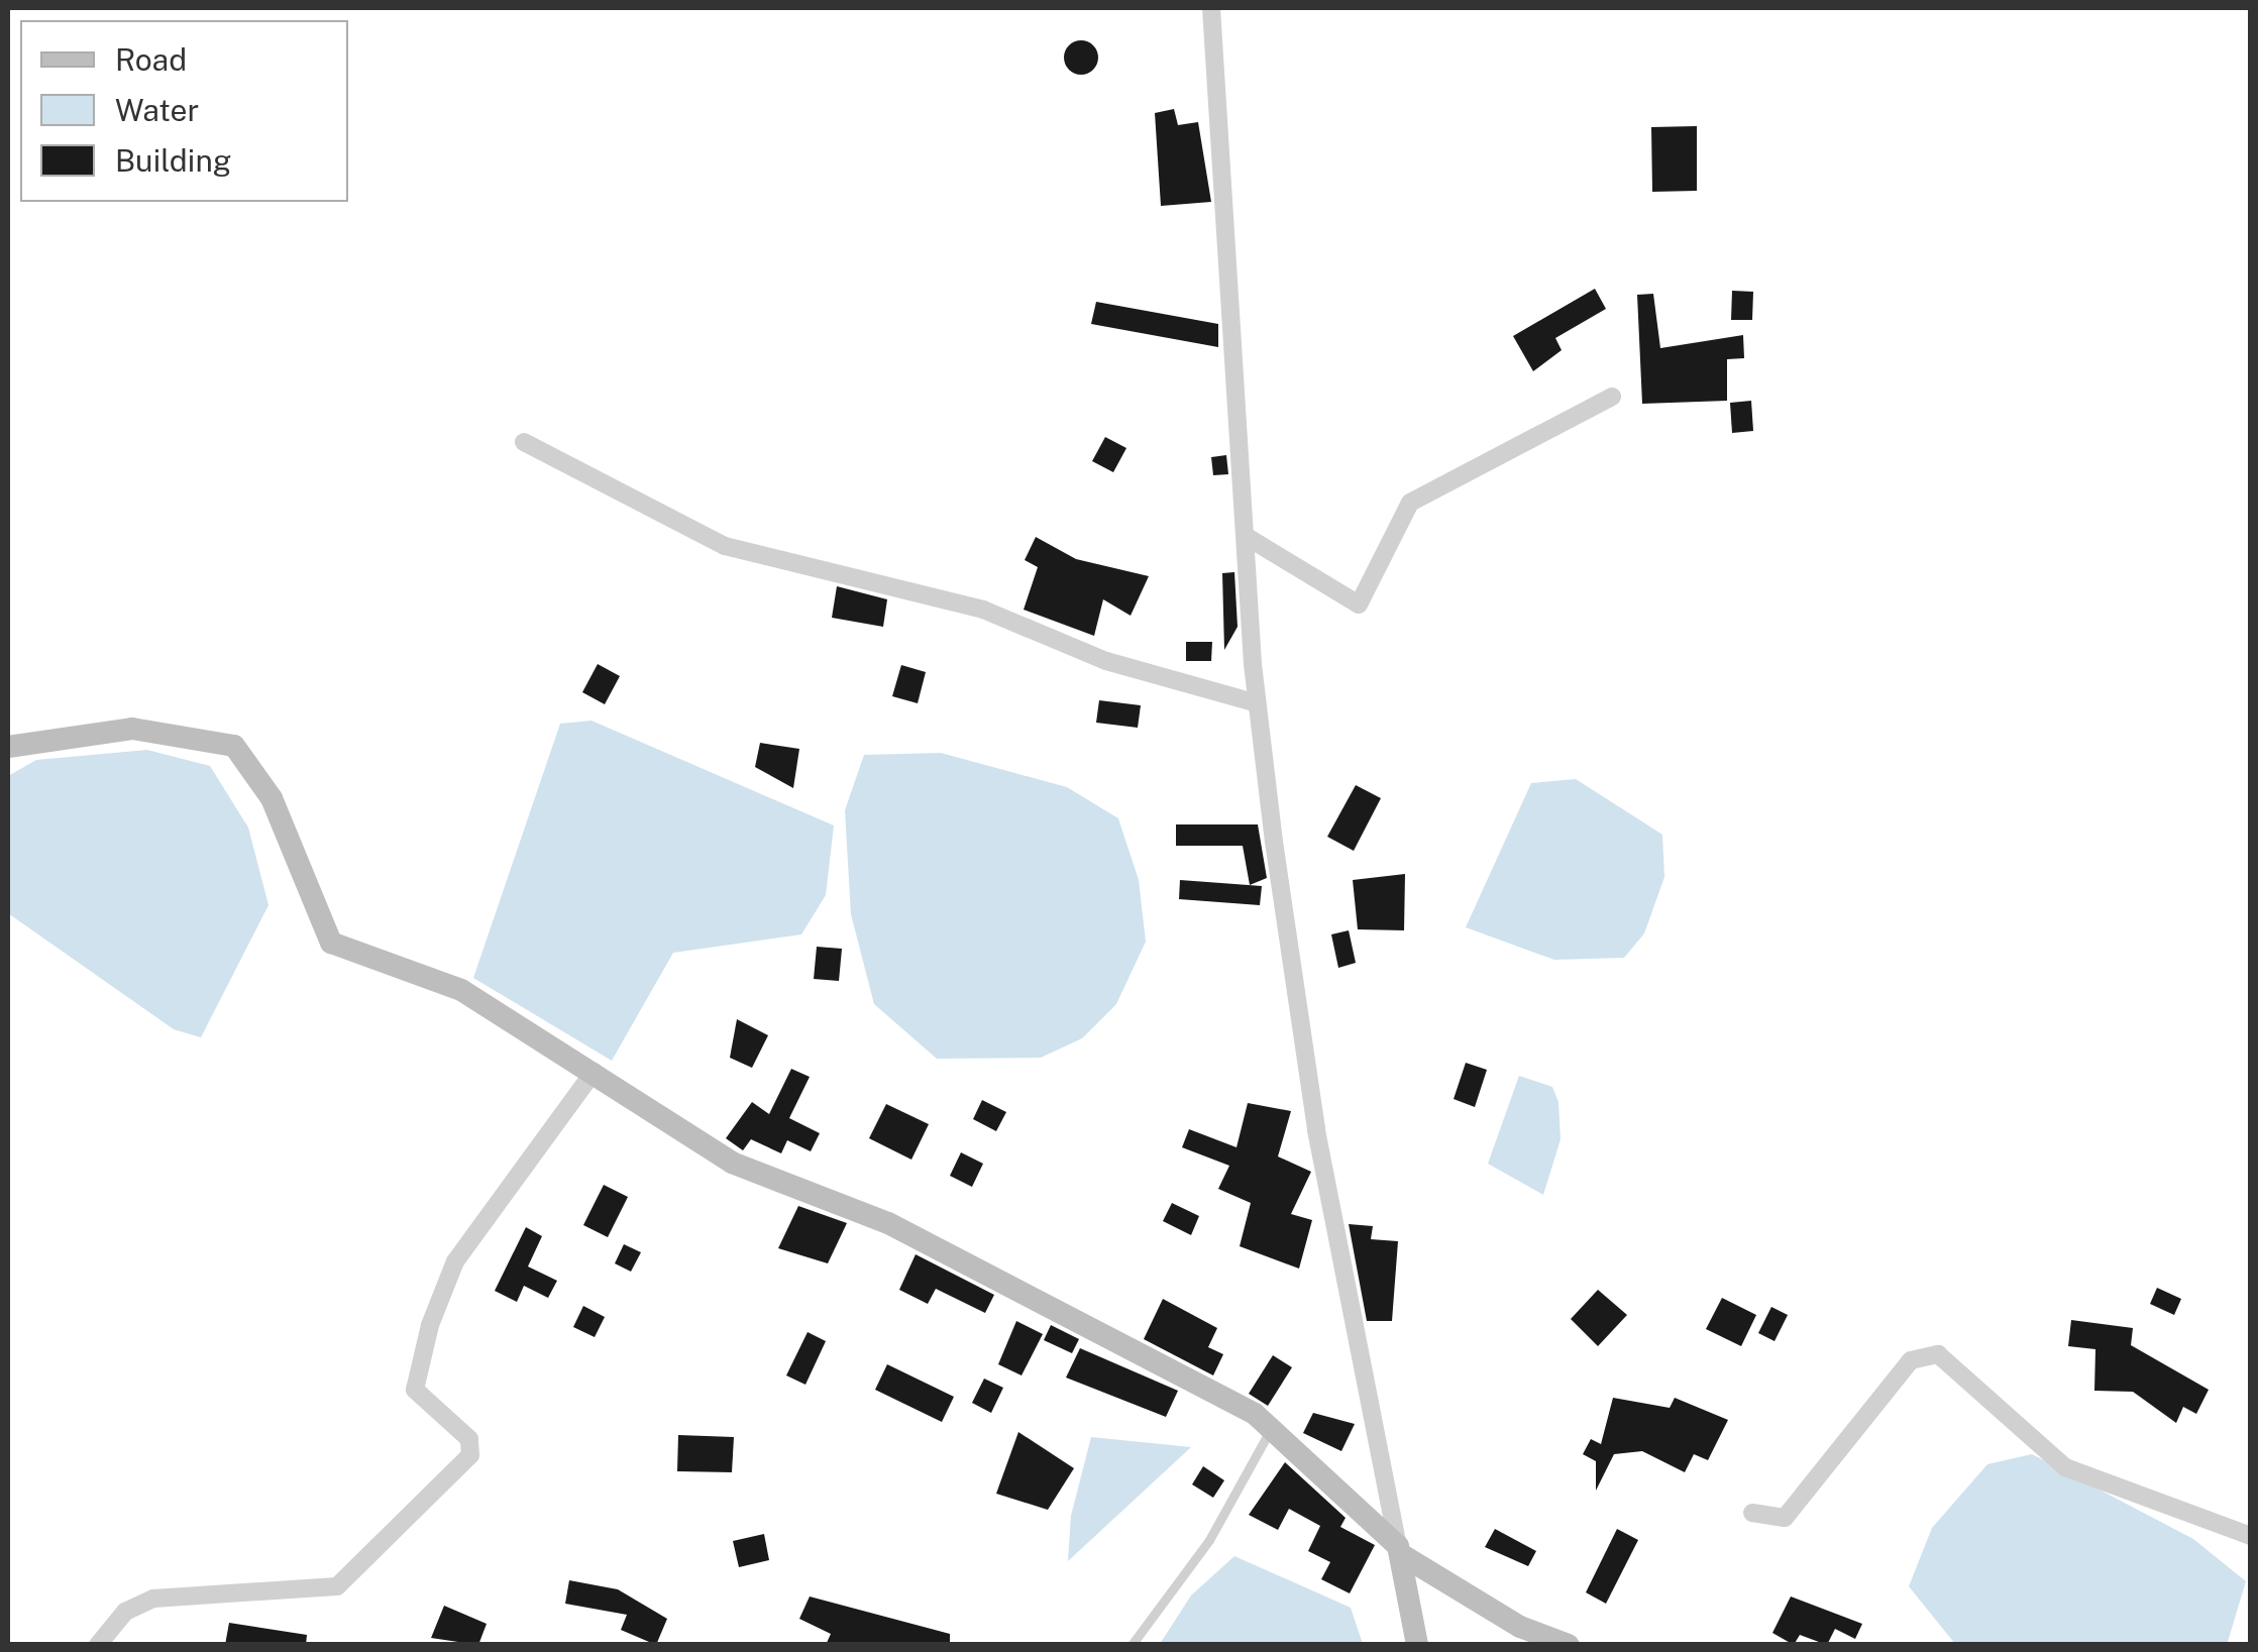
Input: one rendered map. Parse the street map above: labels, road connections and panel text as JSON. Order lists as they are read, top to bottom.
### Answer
{
  "legend": ["Road", "Water", "Building"]
}
